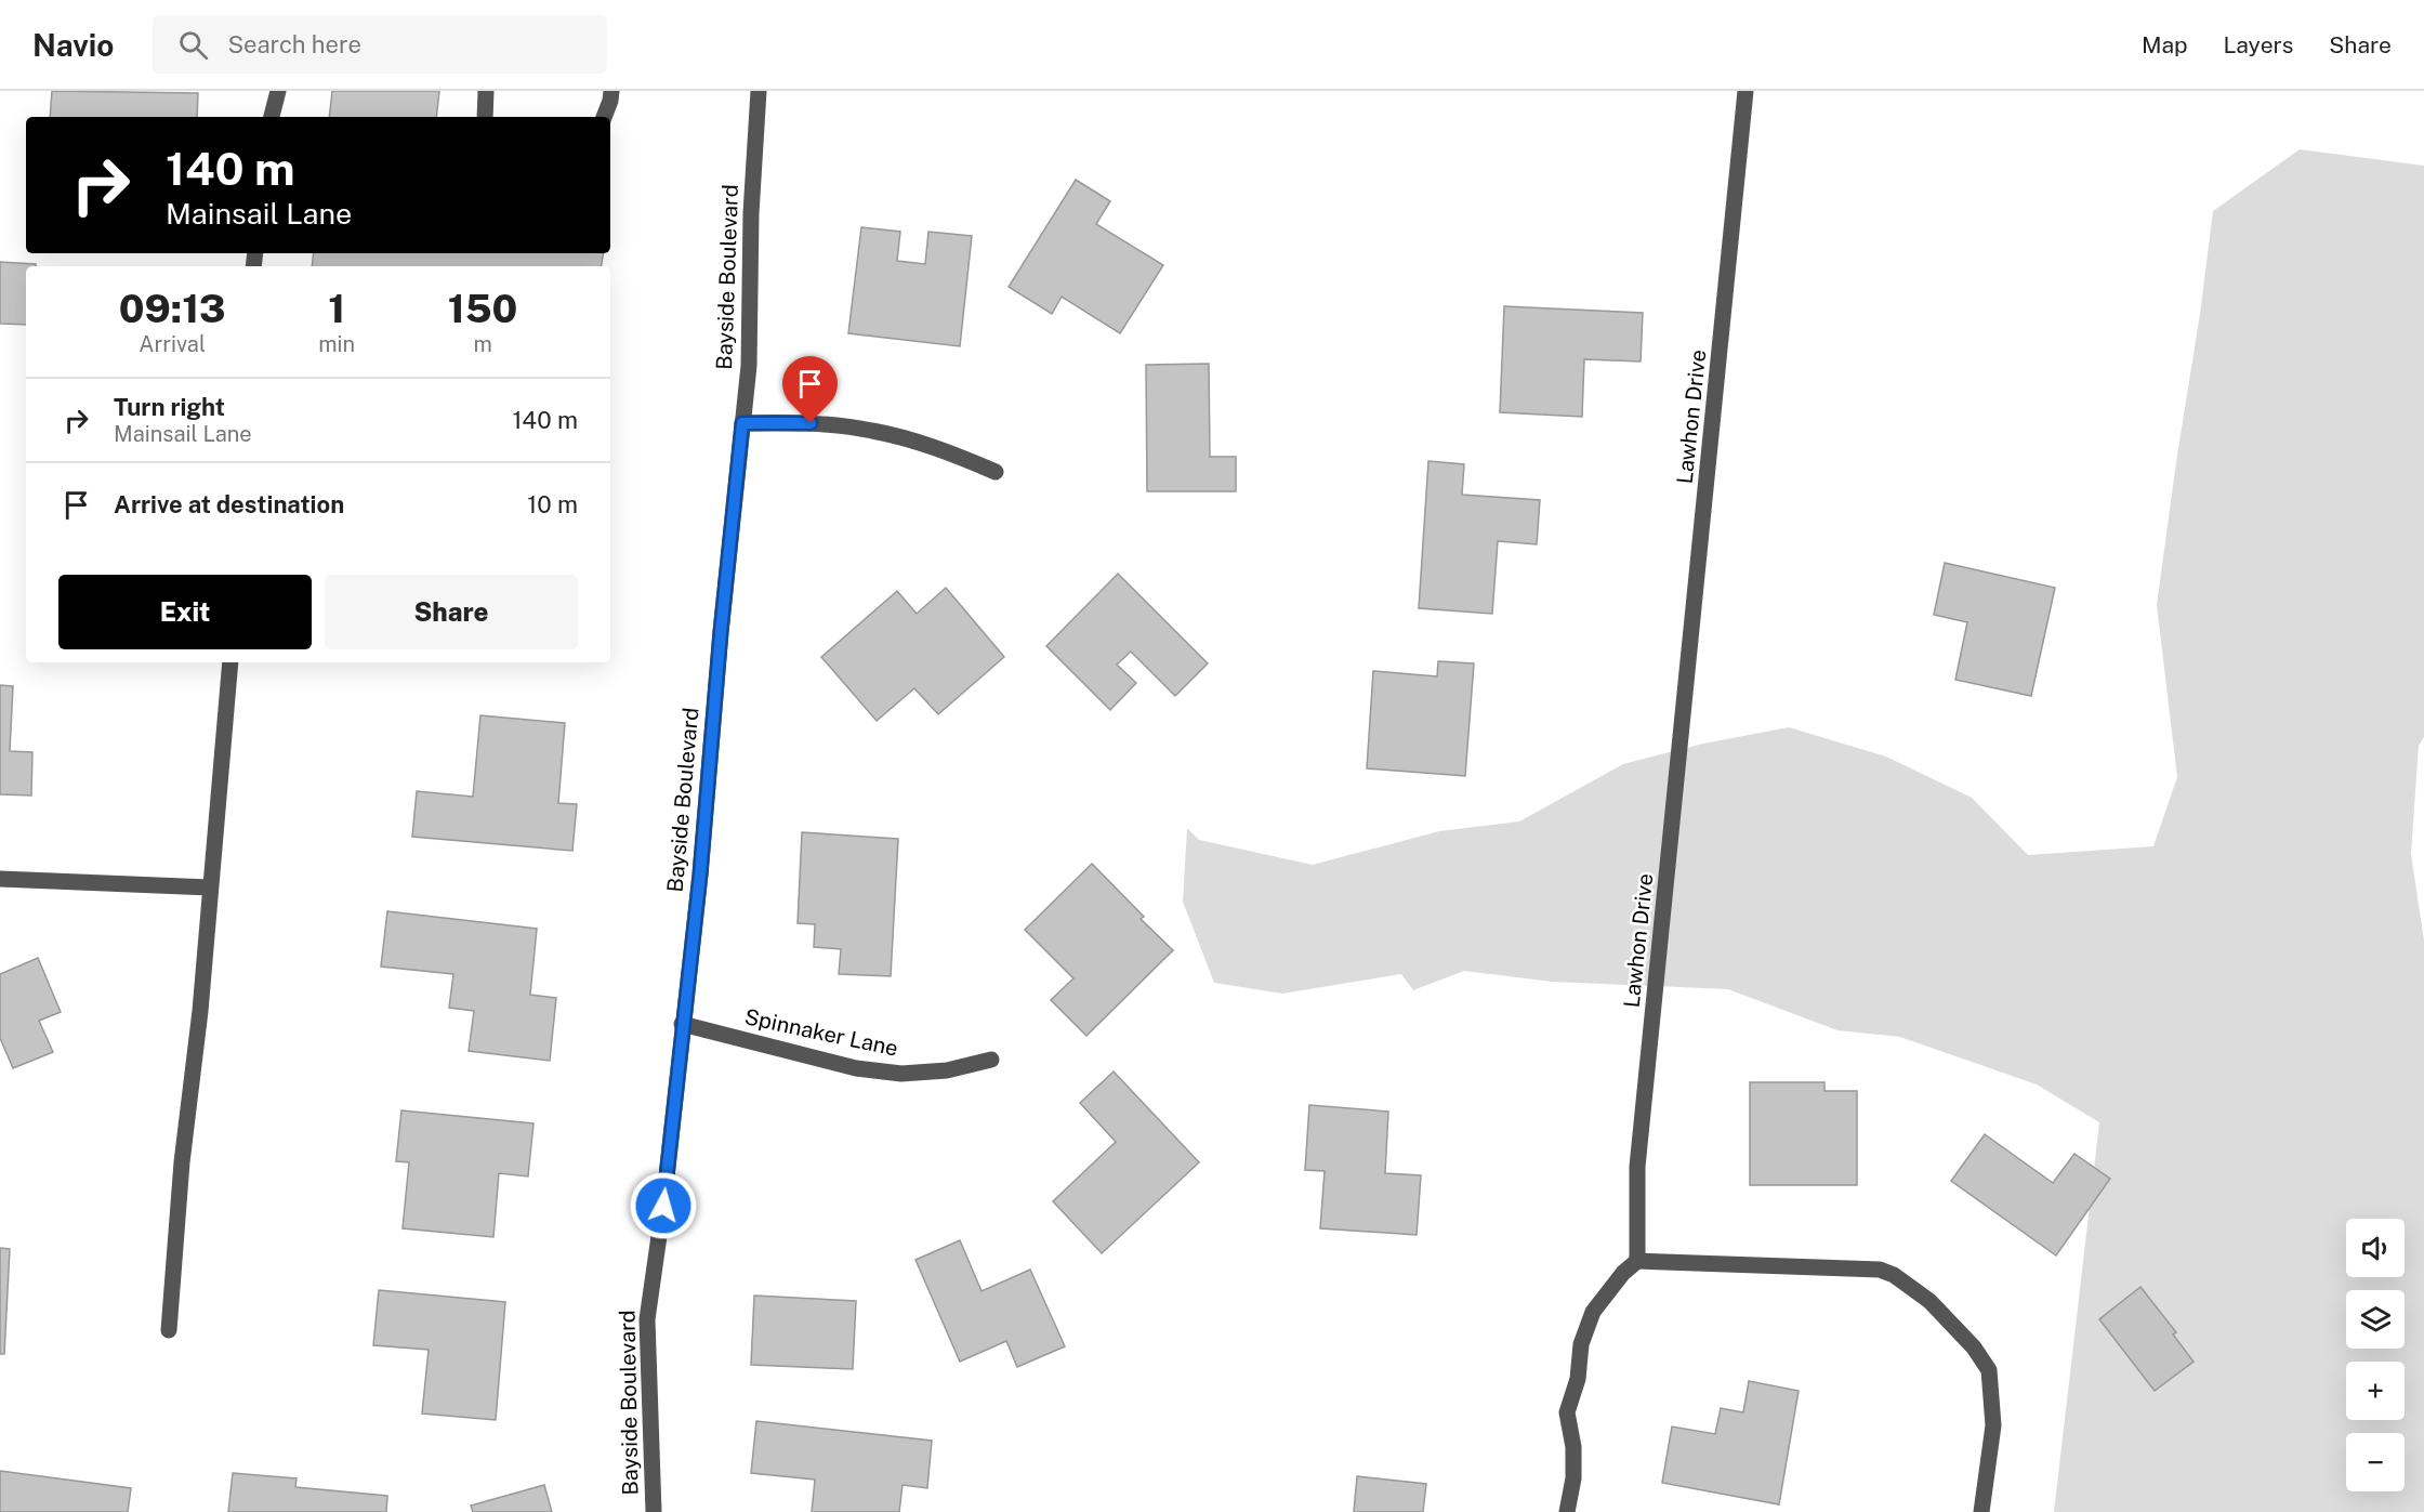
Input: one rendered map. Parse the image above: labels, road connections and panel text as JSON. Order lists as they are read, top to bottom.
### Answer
{
  "streets": {
    "street": ["Bayside Boulevard", "Lawhon Drive", "Spinnaker Lane"]
  },
  "crossings": [
    ["Bayside Boulevard", "Spinnaker Lane"]
  ],
  "page": {
    "header": "Navio",
    "search": "Search here",
    "nav": ["Map", "Layers", "Share"],
    "turn": ["140 m", "Mainsail Lane"],
    "eta": [
      "09:13",
      "Arrival",
      "1",
      "min",
      "150",
      "m"
    ],
    "list": [
      {
        "name": "Turn right",
        "note": "Mainsail Lane",
        "value": "140 m"
      },
      {
        "name": "Arrive at destination",
        "value": "10 m"
      }
    ],
    "buttons": ["Exit", "Share"],
    "map_buttons": ["+", "−"]
  }
}
